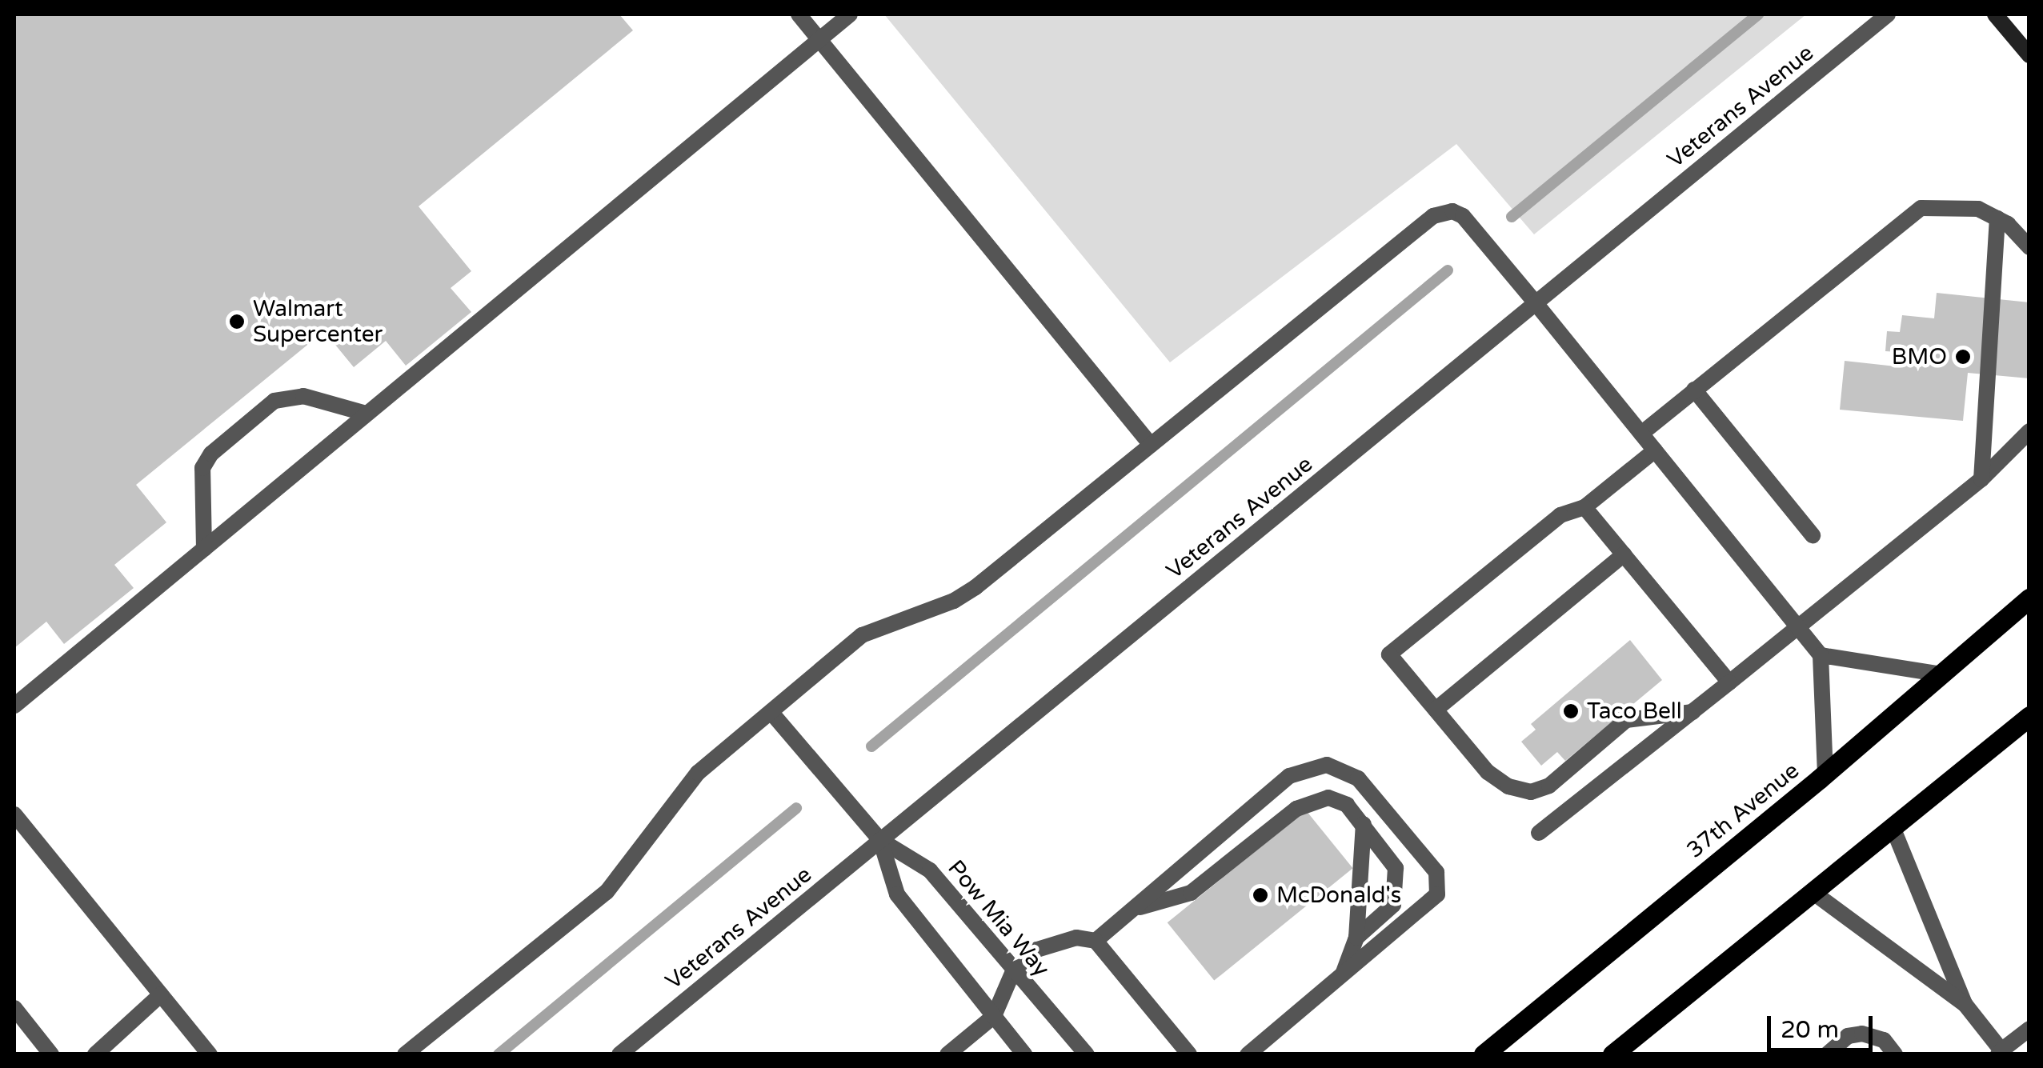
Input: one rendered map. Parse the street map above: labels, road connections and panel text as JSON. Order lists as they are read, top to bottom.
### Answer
{
  "streets": {
    "main road": ["37th Avenue"],
    "street": ["Veterans Avenue", "Pow Mia Way"]
  },
  "crossings": [
    ["Veterans Avenue", "Pow Mia Way"]
  ],
  "places": [
    "Walmart Supercenter",
    "BMO",
    "Taco Bell",
    "McDonald's"
  ],
  "scale_bar": "20 m"
}
